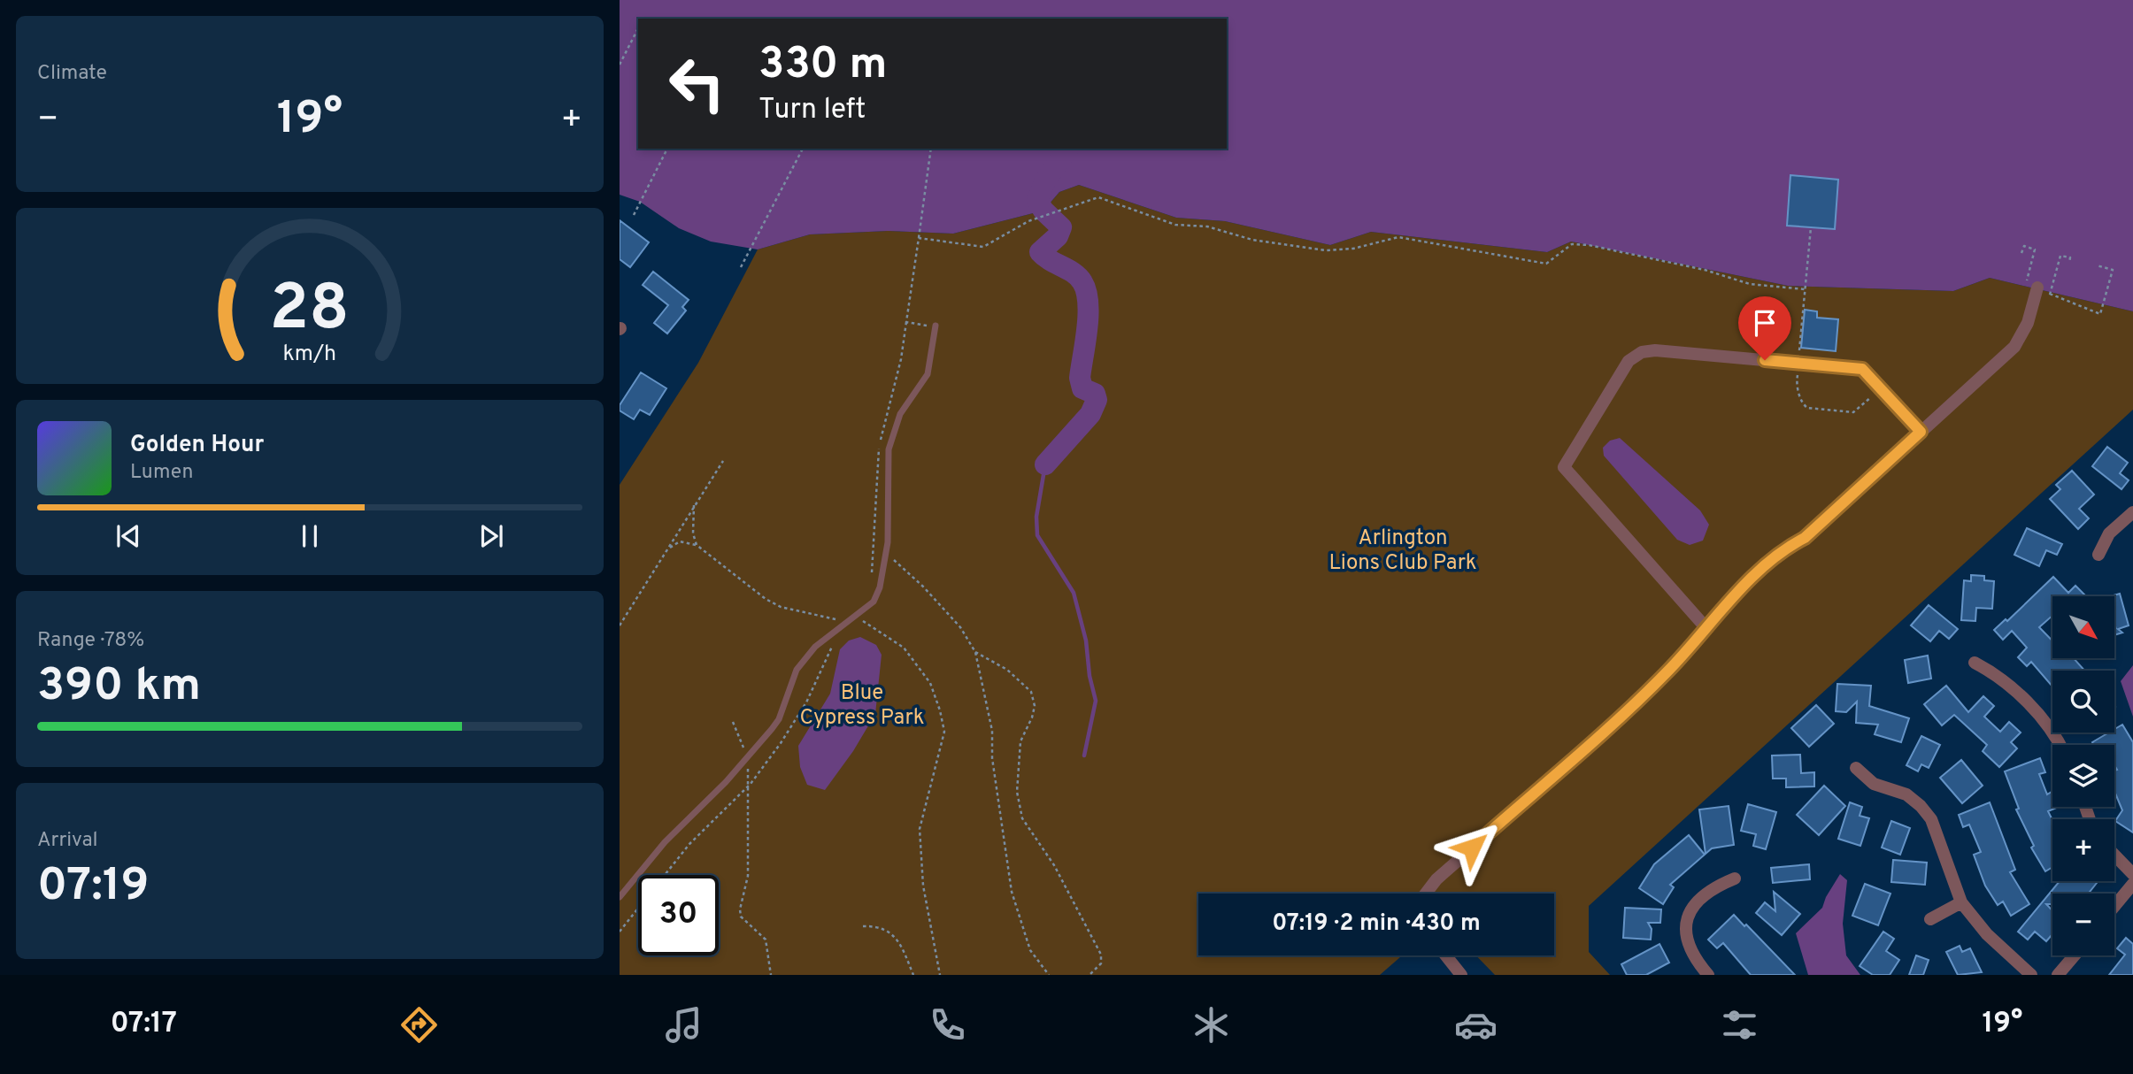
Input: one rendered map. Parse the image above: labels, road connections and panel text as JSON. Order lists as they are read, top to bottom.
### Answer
{
  "parks": ["Arlington Lions Club Park", "Blue Cypress Park"],
  "north": "bottom right",
  "page": {
    "tile": [
      "Climate",
      ["Range · 78%", "390 km"],
      ["Arrival", "07:19"]
    ],
    "turn": ["330 m", "Turn left"],
    "heat": ["−", "19°", "+"],
    "song": ["Golden Hour", "Lumen"],
    "map_buttons": ["+", "−"],
    "limit": "30",
    "trip": "07:19 · 2 min · 430 m",
    "tabs": ["07:17", "19°"],
    "gauge": ["28", "km/h"]
  }
}
